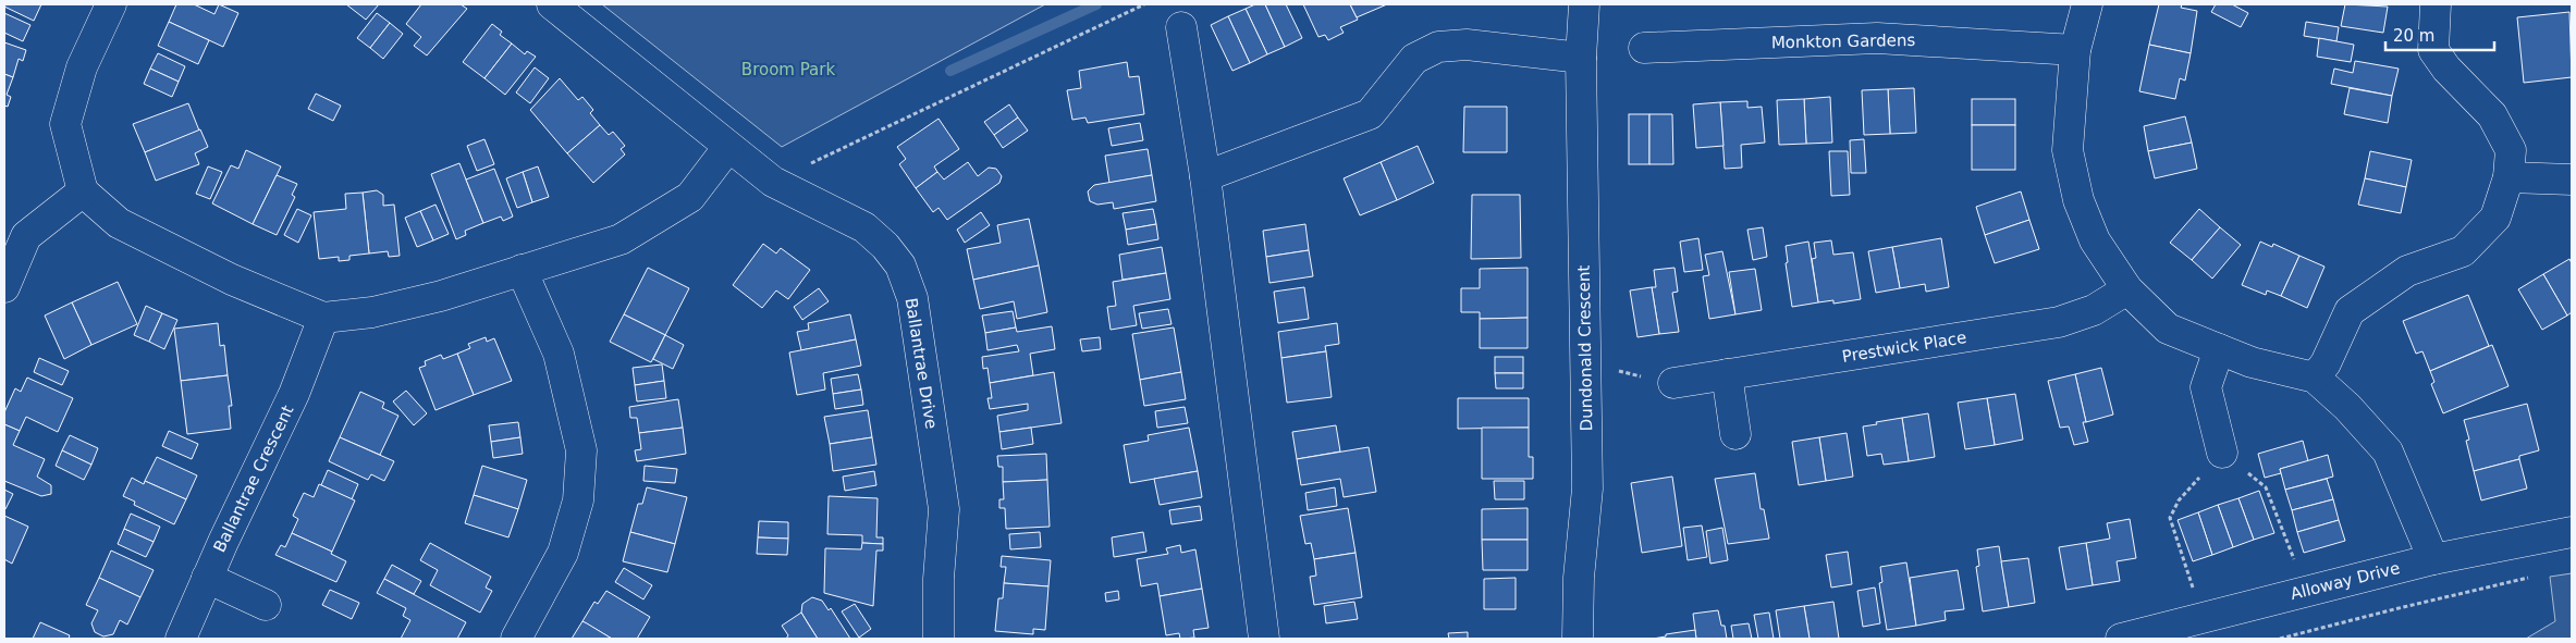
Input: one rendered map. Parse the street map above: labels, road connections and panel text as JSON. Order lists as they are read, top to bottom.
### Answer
{
  "streets": {
    "street": [
      "Monkton Gardens",
      "Prestwick Place",
      "Dundonald Crescent",
      "Ballantrae Drive",
      "Ballantrae Crescent",
      "Alloway Drive"
    ]
  },
  "parks": ["Broom Park"],
  "scale_bar": "20 m"
}
